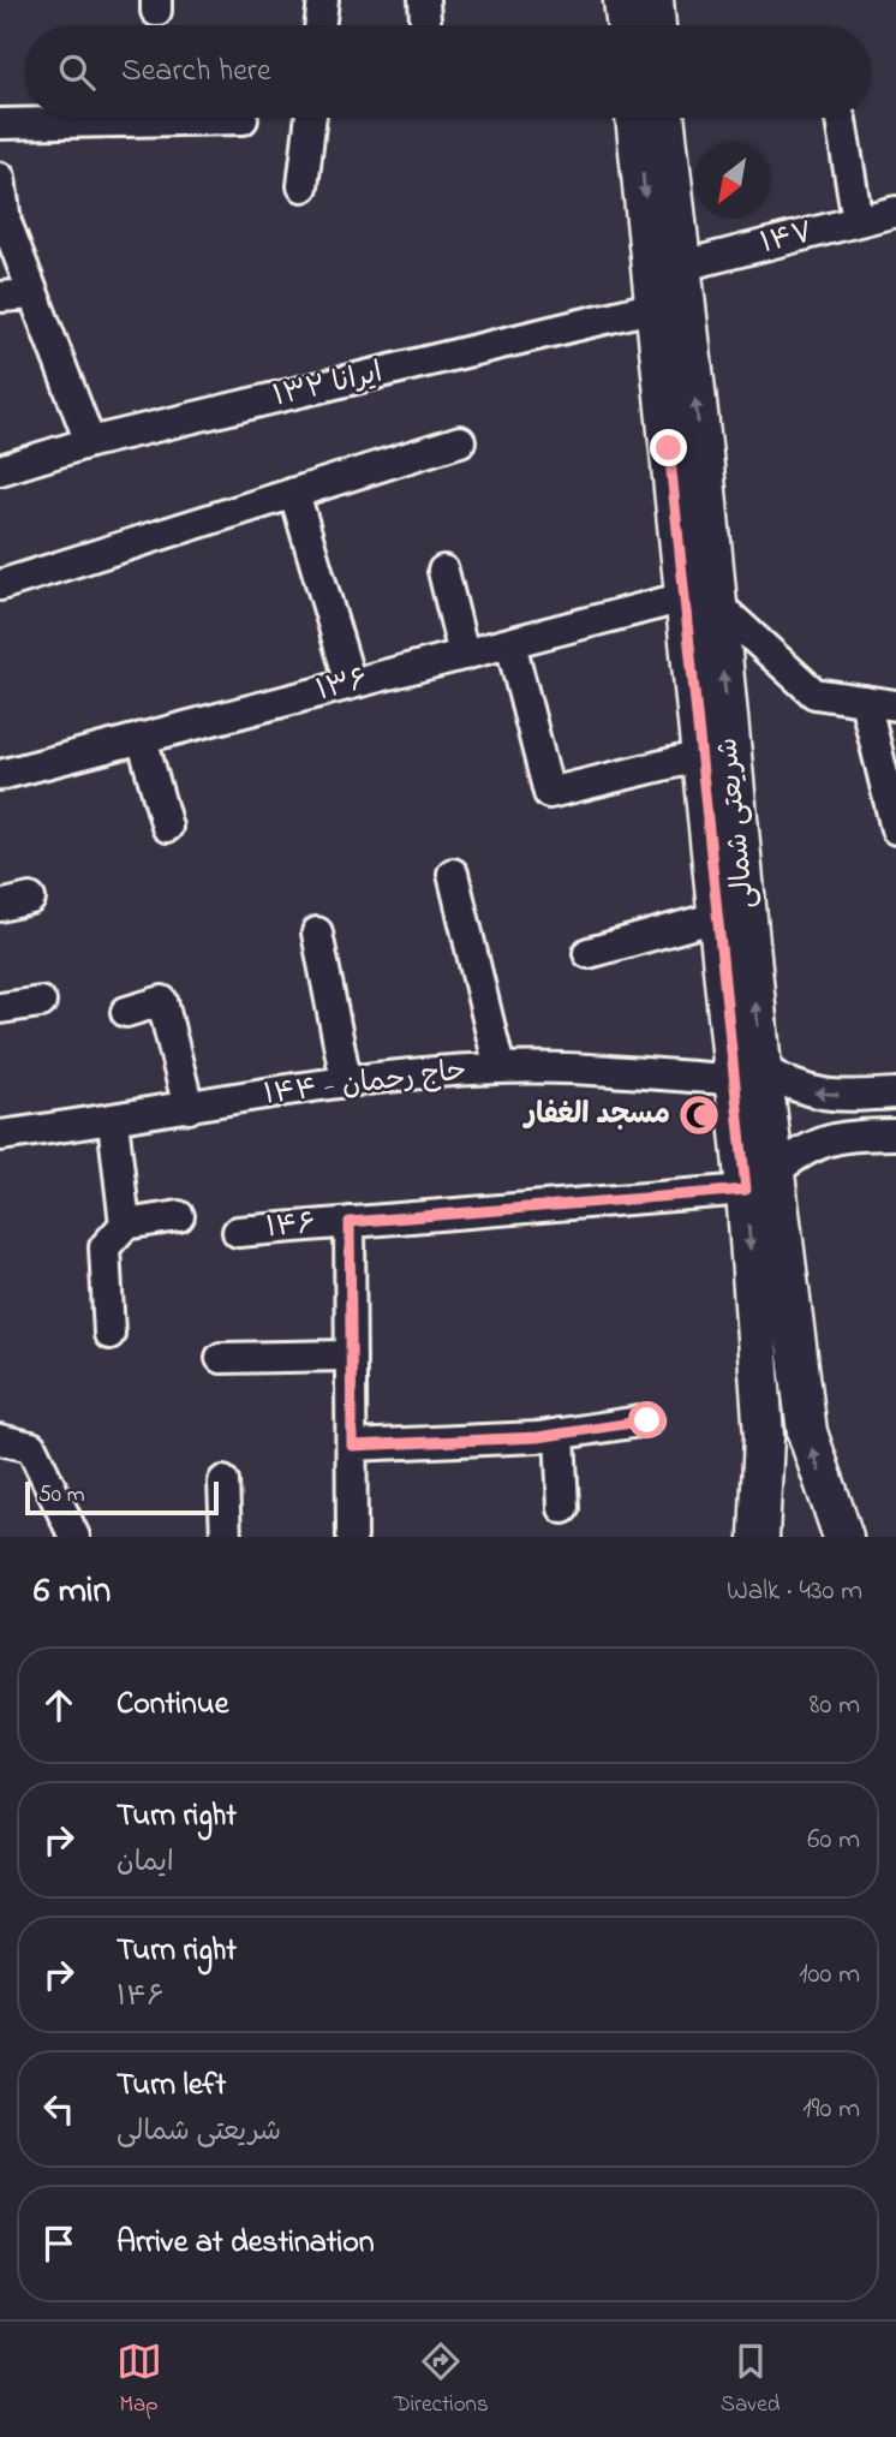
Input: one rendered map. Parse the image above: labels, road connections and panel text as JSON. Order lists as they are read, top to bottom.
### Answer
{
  "streets": {
    "main road": ["شریعتی شمالی"],
    "street": [
      "۱۴۷",
      "ایرانا ۱۳۲",
      "۱۳۶",
      "حاج رحمان - ۱۴۴",
      "۱۴۶"
    ]
  },
  "crossings": [
    ["۱۴۷", "شریعتی شمالی"],
    ["ایرانا ۱۳۲", "شریعتی شمالی"],
    ["۱۳۶", "شریعتی شمالی"],
    ["شریعتی شمالی", "حاج رحمان - ۱۴۴"],
    ["شریعتی شمالی", "۱۴۶"]
  ],
  "places": {
    "mosque": ["مسجد الغفار"]
  },
  "scale_bar": "50 m",
  "north": "bottom left",
  "page": {
    "search": "Search here",
    "scale": "50 m",
    "heading": ["6 min", "Walk · 430 m"],
    "list": [
      ["Continue", "80 m"],
      ["Turn right", "ایمان", "60 m"],
      ["Turn right", "۱۴۶", "100 m"],
      ["Turn left", "شریعتی شمالی", "190 m"],
      "Arrive at destination"
    ],
    "nav": ["Map", "Directions", "Saved"]
  }
}
